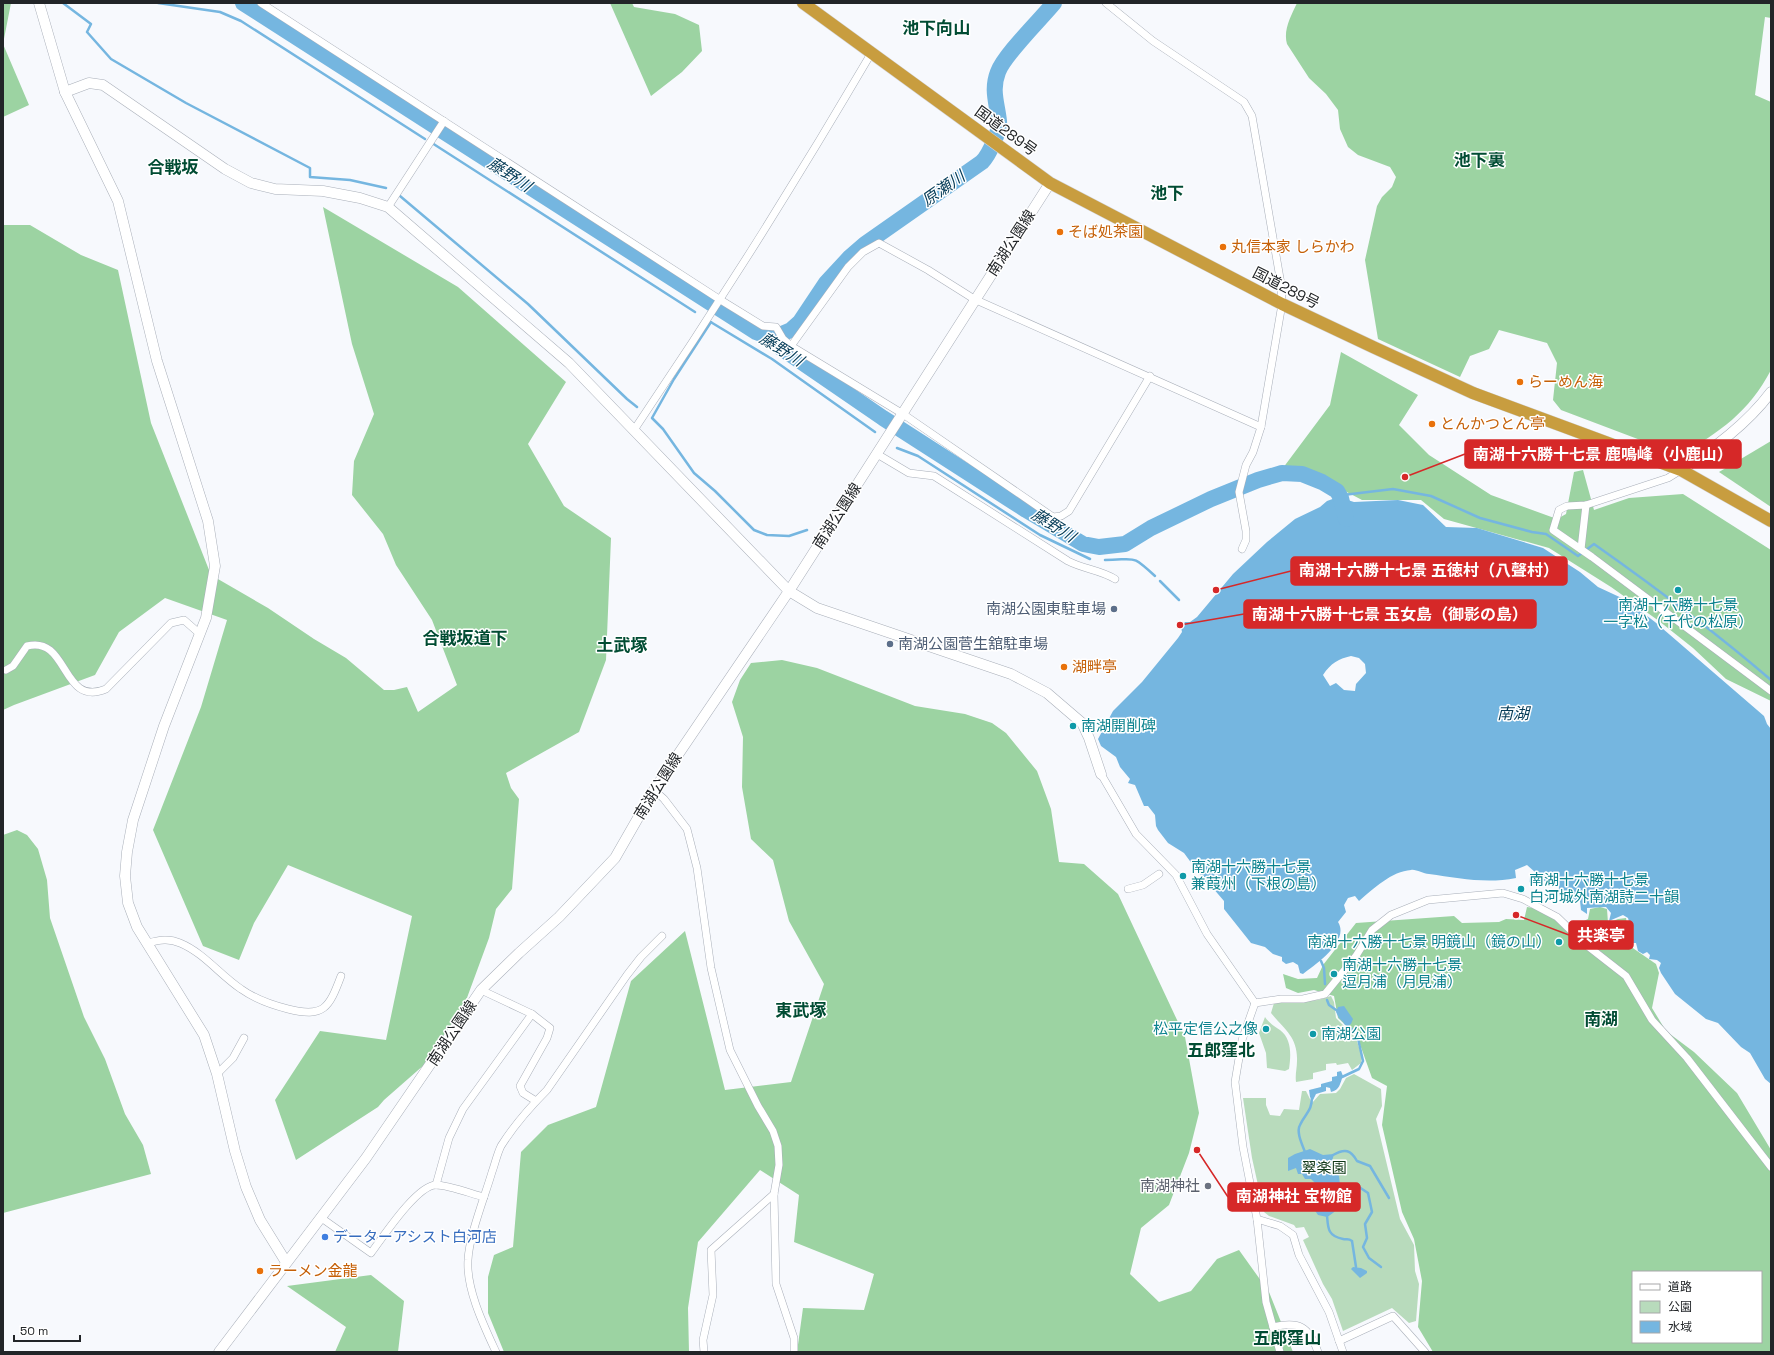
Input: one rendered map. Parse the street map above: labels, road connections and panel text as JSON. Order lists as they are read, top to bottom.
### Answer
{
  "streets": {
    "highway": ["国道289号"],
    "street": ["南湖公園線"]
  },
  "crossings": [
    ["国道289号", "南湖公園線"]
  ],
  "districts": [
    "池下向山",
    "池下裏",
    "合戦坂",
    "池下",
    "合戦坂道下",
    "土武塚",
    "東武塚",
    "南湖",
    "五郎窪北",
    "五郎窪山"
  ],
  "water": ["藤野川", "原瀬川", "南湖"],
  "parks": ["翠楽園"],
  "places": [
    "そば処茶園",
    "丸信本家 しらかわ",
    "らーめん海",
    "とんかつとん亭",
    "南湖十六勝十七景 鹿鳴峰（小鹿山）",
    "南湖十六勝十七景 五徳村（八聲村）",
    "南湖十六勝十七景 一字松（千代の松原）",
    "南湖公園東駐車場",
    "南湖十六勝十七景 玉女島（御影の島）",
    "南湖公園菅生舘駐車場",
    "湖畔亭",
    "南湖開削碑",
    "南湖十六勝十七景 兼葭州（下根の島）",
    "南湖十六勝十七景 白河城外南湖詩二十韻",
    "共楽亭",
    "南湖十六勝十七景 明鏡山（鏡の山）",
    "南湖十六勝十七景 逗月浦（月見浦）",
    "松平定信公之像",
    "南湖公園",
    "南湖神社 宝物館",
    "南湖神社",
    "データーアシスト白河店",
    "ラーメン金龍"
  ],
  "legend": ["道路", "公園", "水域"],
  "scale_bar": "50 m"
}
